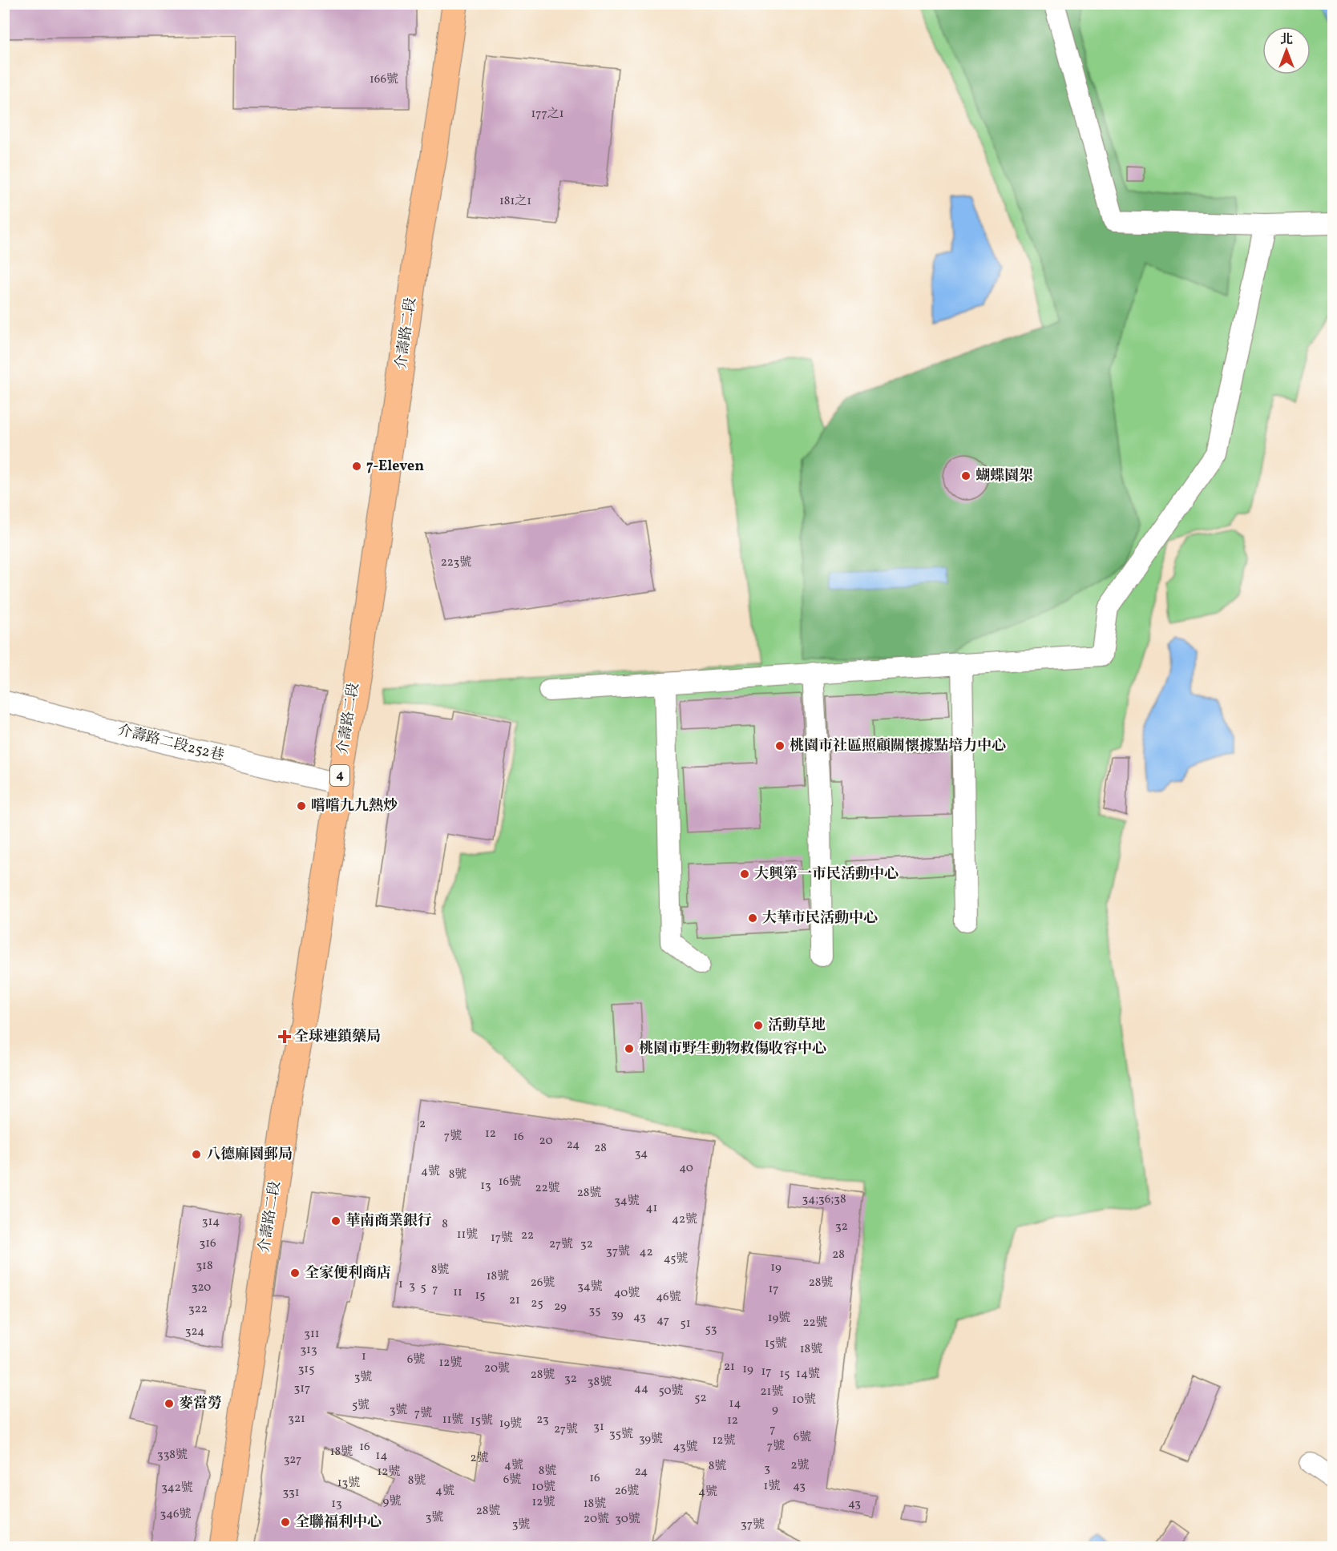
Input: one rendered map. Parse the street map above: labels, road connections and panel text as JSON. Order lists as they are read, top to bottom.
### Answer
{
  "streets": {
    "main road": ["介壽路二段", "4"],
    "street": ["介壽路二段252巷"]
  },
  "crossings": [
    ["介壽路二段", "介壽路二段252巷"]
  ],
  "places": {
    "other": [
      "7-Eleven",
      "蝴蝶園架",
      "桃園市社區照顧關懷據點培力中心",
      "嚐嚐九九熱炒",
      "大興第一市民活動中心",
      "大華市民活動中心",
      "活動草地",
      "桃園市野生動物救傷收容中心",
      "八德麻園郵局",
      "華南商業銀行",
      "全家便利商店",
      "麥當勞",
      "全聯福利中心"
    ],
    "health": ["全球連鎖藥局"]
  },
  "house_numbers": [
    "166號",
    "177之1",
    "181之1",
    "223號",
    "2",
    "12",
    "7號",
    "16",
    "20",
    "24",
    "28",
    "34",
    "40",
    "4號",
    "8號",
    "16號",
    "13",
    "22號",
    "28號",
    "34;36;38",
    "34號",
    "41",
    "42號",
    "314",
    "8",
    "32",
    "11號",
    "22",
    "17號",
    "316",
    "27號",
    "32",
    "37號",
    "42",
    "28",
    "45號",
    "318",
    "19",
    "8號",
    "18號",
    "26號",
    "28號",
    "1",
    "3",
    "34號",
    "320",
    "5",
    "7",
    "17",
    "11",
    "40號",
    "15",
    "46號",
    "21",
    "25",
    "29",
    "322",
    "35",
    "39",
    "43",
    "19號",
    "47",
    "22號",
    "51",
    "53",
    "324",
    "311",
    "15號",
    "18號",
    "313",
    "1",
    "6號",
    "12號",
    "21",
    "20號",
    "315",
    "19",
    "17",
    "15",
    "14號",
    "28號",
    "3號",
    "32",
    "38號",
    "317",
    "44",
    "50號",
    "21號",
    "52",
    "10號",
    "14",
    "5號",
    "9",
    "3號",
    "7號",
    "321",
    "11號",
    "23",
    "15號",
    "12",
    "19號",
    "31",
    "27號",
    "7",
    "35號",
    "6號",
    "39號",
    "12號",
    "7號",
    "16",
    "43號",
    "18號",
    "338號",
    "14",
    "2號",
    "327",
    "4號",
    "2號",
    "8號",
    "3",
    "8號",
    "12號",
    "24",
    "16",
    "6號",
    "8號",
    "13號",
    "1號",
    "43",
    "10號",
    "342號",
    "4號",
    "26號",
    "4號",
    "331",
    "9號",
    "12號",
    "13",
    "18號",
    "43",
    "28號",
    "346號",
    "3號",
    "20號",
    "30號",
    "3號",
    "37號"
  ],
  "north": "top"
}
